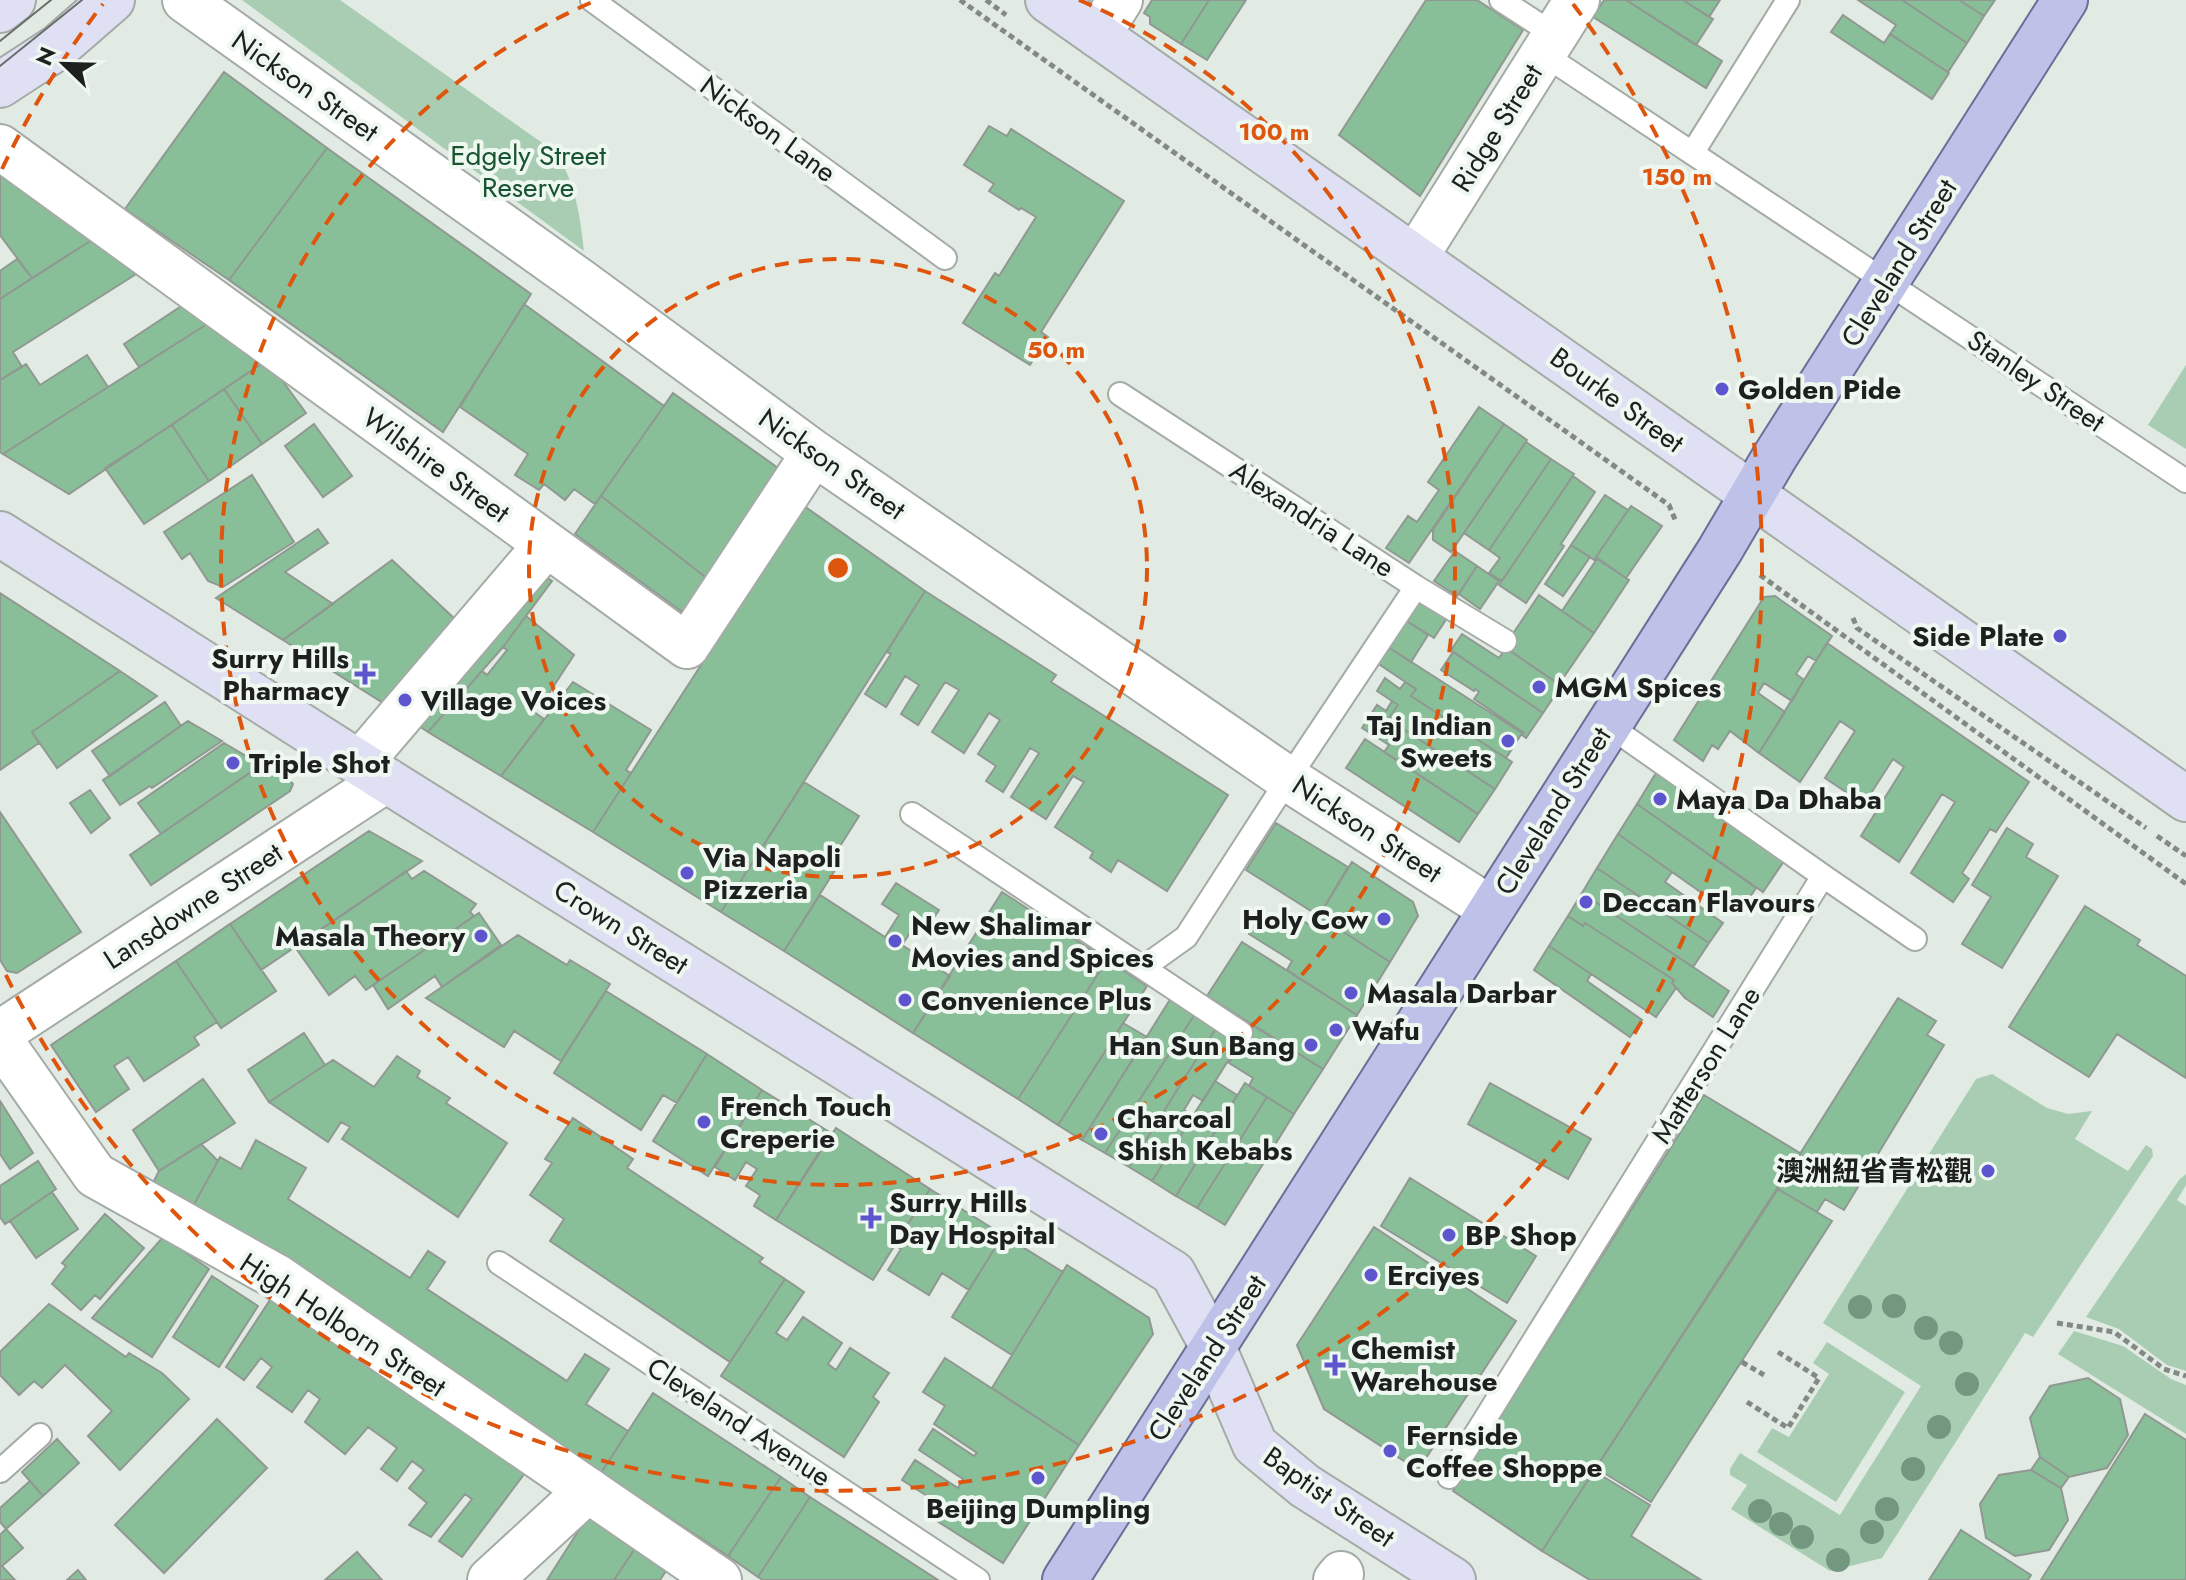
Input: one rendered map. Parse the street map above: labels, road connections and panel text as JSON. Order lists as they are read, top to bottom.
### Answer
{
  "streets": {
    "main road": ["Cleveland Street"],
    "street": [
      "Nickson Street",
      "Ridge Street",
      "Bourke Street",
      "Wilshire Street",
      "Lansdowne Street",
      "Crown Street",
      "High Holborn Street",
      "Baptist Street"
    ],
    "lane": [
      "Nickson Lane",
      "Stanley Street",
      "Alexandria Lane",
      "Matterson Lane",
      "Cleveland Avenue"
    ]
  },
  "crossings": [
    ["Nickson Street", "Cleveland Street"],
    ["Nickson Street", "Wilshire Street"],
    ["Ridge Street", "Stanley Street"],
    ["Ridge Street", "Bourke Street"],
    ["Cleveland Street", "Stanley Street"],
    ["Cleveland Street", "Bourke Street"],
    ["Cleveland Street", "Crown Street"],
    ["Cleveland Street", "Baptist Street"],
    ["Wilshire Street", "Lansdowne Street"],
    ["Lansdowne Street", "Crown Street"],
    ["Crown Street", "Baptist Street"]
  ],
  "parks": ["Edgely Street Reserve"],
  "places": {
    "other": [
      "Golden Pide",
      "Side Plate",
      "MGM Spices",
      "Village Voices",
      "Taj Indian Sweets",
      "Triple Shot",
      "Maya Da Dhaba",
      "Via Napoli Pizzeria",
      "Deccan Flavours",
      "Holy Cow",
      "Masala Theory",
      "New Shalimar Movies and Spices",
      "Masala Darbar",
      "Convenience Plus",
      "Wafu",
      "Han Sun Bang",
      "French Touch Creperie",
      "Charcoal Shish Kebabs",
      "澳洲紐省青松觀",
      "BP Shop",
      "Erciyes",
      "Fernside Coffee Shoppe",
      "Beijing Dumpling"
    ],
    "health": ["Surry Hills Pharmacy", "Surry Hills Day Hospital", "Chemist Warehouse"]
  },
  "north": "top left",
  "rings": ["100 m", "150 m", "50 m"]
}
